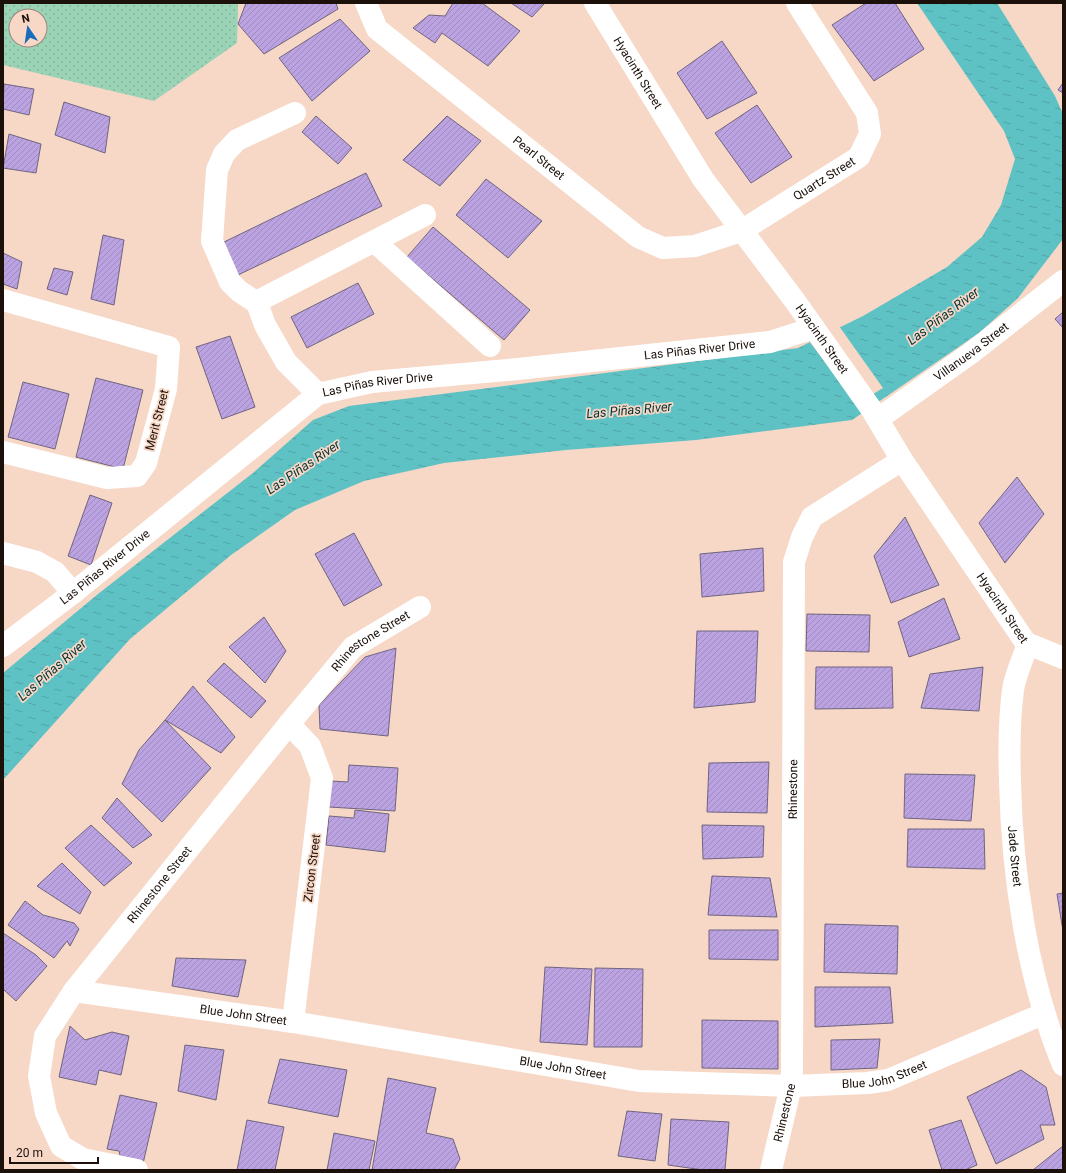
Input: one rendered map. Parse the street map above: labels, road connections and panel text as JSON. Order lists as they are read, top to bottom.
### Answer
{
  "streets": {
    "street": [
      "Hyacinth Street",
      "Pearl Street",
      "Quartz Street",
      "Las Piñas River Drive",
      "Villanueva Street",
      "Merit Street",
      "Rhinestone Street",
      "Rhinestone",
      "Jade Street",
      "Zircon Street",
      "Blue John Street"
    ]
  },
  "crossings": [
    ["Hyacinth Street", "Pearl Street"],
    ["Hyacinth Street", "Quartz Street"],
    ["Hyacinth Street", "Las Piñas River Drive"],
    ["Hyacinth Street", "Villanueva Street"],
    ["Hyacinth Street", "Rhinestone"],
    ["Hyacinth Street", "Jade Street"],
    ["Pearl Street", "Quartz Street"],
    ["Rhinestone Street", "Zircon Street"],
    ["Rhinestone Street", "Blue John Street"],
    ["Rhinestone", "Blue John Street"],
    ["Jade Street", "Blue John Street"],
    ["Zircon Street", "Blue John Street"]
  ],
  "water": ["Las Piñas River"],
  "scale_bar": "20 m",
  "north": "top"
}
